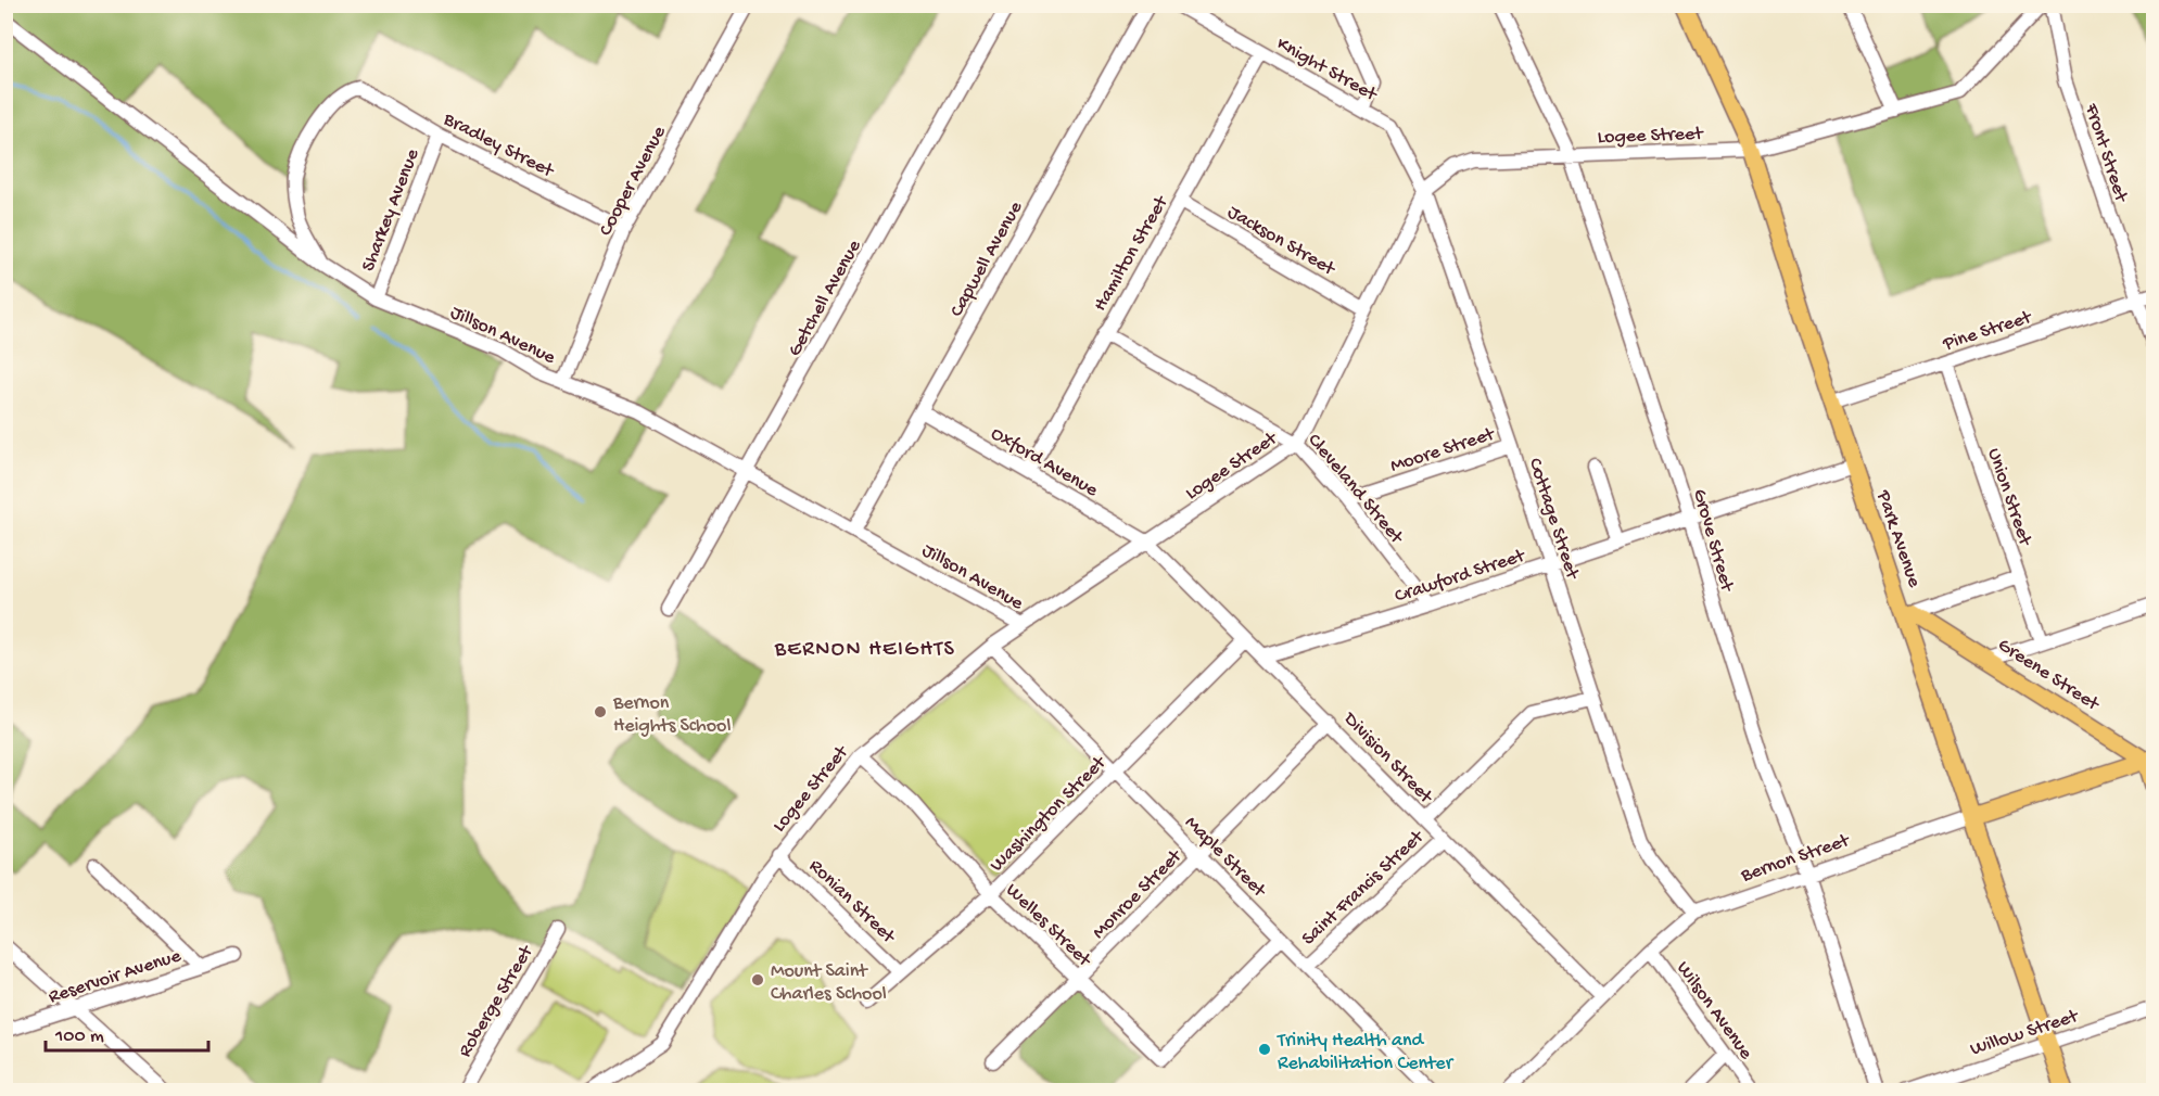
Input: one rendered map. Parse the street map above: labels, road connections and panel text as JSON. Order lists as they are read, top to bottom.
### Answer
{
  "streets": {
    "main road": ["Park Avenue", "Greene Street", "Bernon Street"],
    "street": [
      "Knight Street",
      "Logee Street",
      "Bradley Street",
      "Front Street",
      "Cooper Avenue",
      "Sharkey Avenue",
      "Jackson Street",
      "Hamilton Street",
      "Capwell Avenue",
      "Getchell Avenue",
      "Pine Street",
      "Jillson Avenue",
      "Moore Street",
      "Oxford Avenue",
      "Cleveland Street",
      "Union Street",
      "Cottage Street",
      "Grove Street",
      "Crawford Street",
      "Division Street",
      "Washington Street",
      "Maple Street",
      "Saint Francis Street",
      "Monroe Street",
      "Ronian Street",
      "Welles Street",
      "Reservoir Avenue",
      "Roberge Street",
      "Wilson Avenue",
      "Willow Street"
    ]
  },
  "crossings": [
    ["Knight Street", "Hamilton Street"],
    ["Knight Street", "Cottage Street"],
    ["Logee Street", "Jackson Street"],
    ["Logee Street", "Jillson Avenue"],
    ["Logee Street", "Oxford Avenue"],
    ["Logee Street", "Cleveland Street"],
    ["Logee Street", "Cottage Street"],
    ["Logee Street", "Park Avenue"],
    ["Logee Street", "Grove Street"],
    ["Logee Street", "Division Street"],
    ["Logee Street", "Maple Street"],
    ["Logee Street", "Ronian Street"],
    ["Logee Street", "Welles Street"],
    ["Bradley Street", "Cooper Avenue"],
    ["Bradley Street", "Sharkey Avenue"],
    ["Bradley Street", "Jillson Avenue"],
    ["Front Street", "Pine Street"],
    ["Cooper Avenue", "Jillson Avenue"],
    ["Sharkey Avenue", "Jillson Avenue"],
    ["Jackson Street", "Hamilton Street"],
    ["Hamilton Street", "Oxford Avenue"],
    ["Hamilton Street", "Cleveland Street"],
    ["Capwell Avenue", "Jillson Avenue"],
    ["Capwell Avenue", "Oxford Avenue"],
    ["Getchell Avenue", "Jillson Avenue"],
    ["Pine Street", "Union Street"],
    ["Pine Street", "Park Avenue"],
    ["Moore Street", "Cleveland Street"],
    ["Moore Street", "Cottage Street"],
    ["Oxford Avenue", "Division Street"],
    ["Cleveland Street", "Crawford Street"],
    ["Cottage Street", "Crawford Street"],
    ["Cottage Street", "Bernon Street"],
    ["Park Avenue", "Crawford Street"],
    ["Park Avenue", "Greene Street"],
    ["Park Avenue", "Bernon Street"],
    ["Park Avenue", "Willow Street"],
    ["Grove Street", "Crawford Street"],
    ["Grove Street", "Bernon Street"],
    ["Crawford Street", "Division Street"],
    ["Greene Street", "Bernon Street"],
    ["Division Street", "Washington Street"],
    ["Division Street", "Bernon Street"],
    ["Division Street", "Saint Francis Street"],
    ["Division Street", "Monroe Street"],
    ["Washington Street", "Maple Street"],
    ["Washington Street", "Ronian Street"],
    ["Washington Street", "Welles Street"],
    ["Maple Street", "Saint Francis Street"],
    ["Maple Street", "Monroe Street"],
    ["Maple Street", "Welles Street"],
    ["Bernon Street", "Wilson Avenue"],
    ["Monroe Street", "Welles Street"]
  ],
  "districts": ["BERNON HEIGHTS"],
  "places": ["Bernon Heights School", "Mount Saint Charles School", "Trinity Health and Rehabilitation Center"],
  "scale_bar": "100 m"
}
